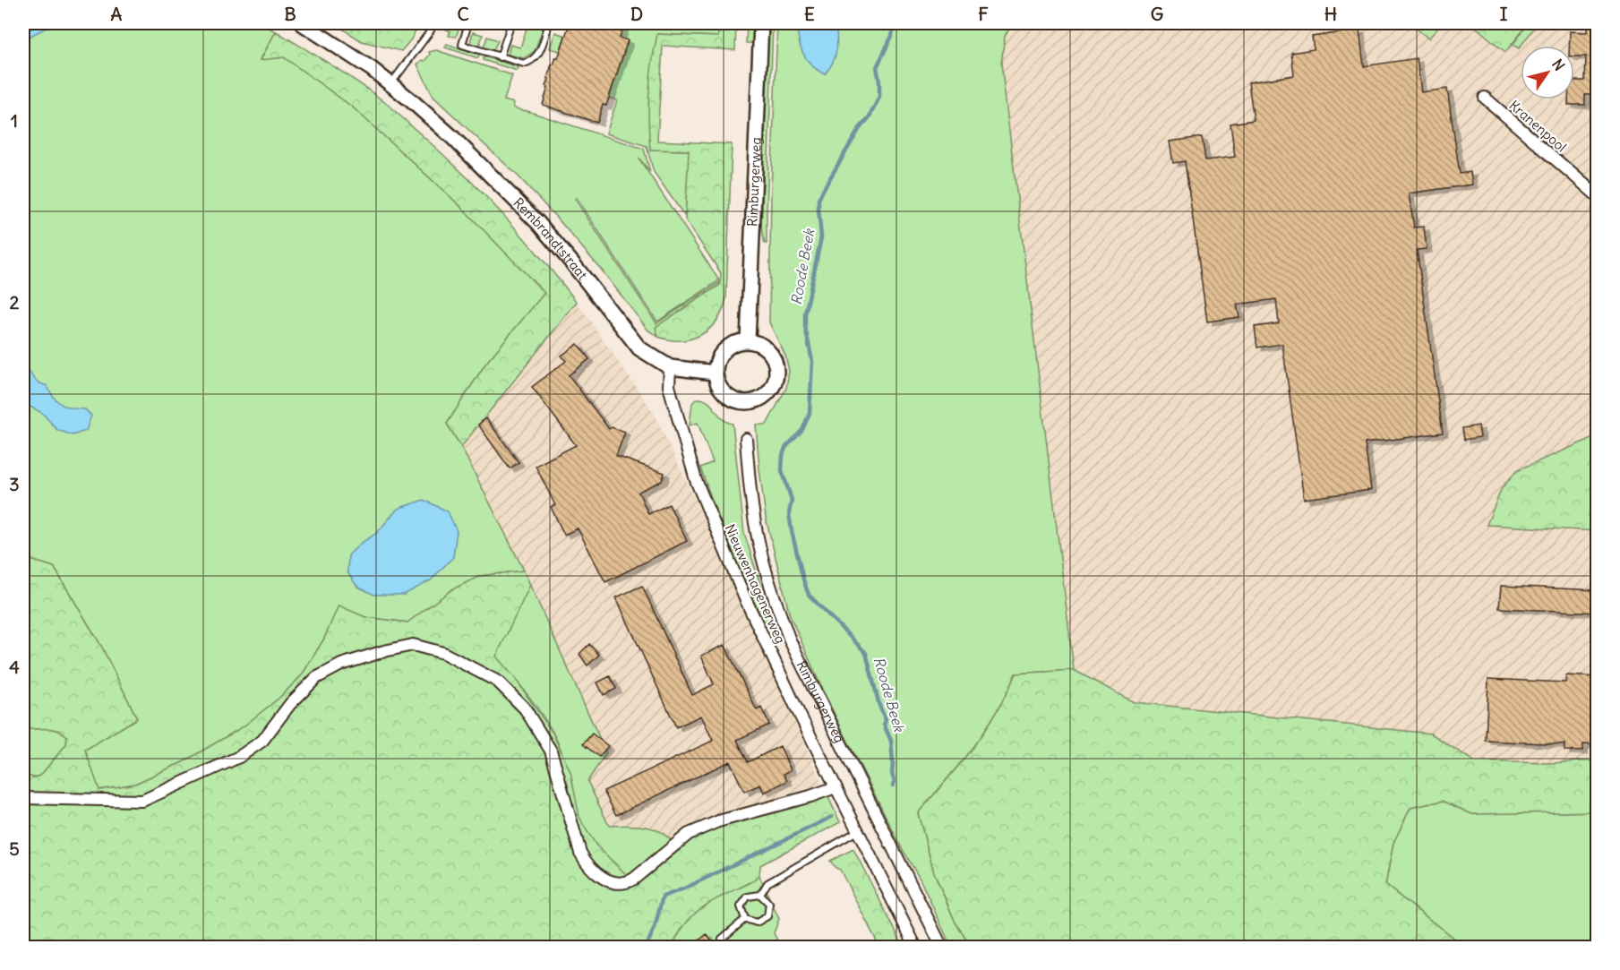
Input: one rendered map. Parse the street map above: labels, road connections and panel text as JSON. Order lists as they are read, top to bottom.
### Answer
{
  "streets": {
    "street": [
      "Kranenpool",
      "Rimburgerweg",
      "Rembrandtstraat",
      "Nieuwenhagenerweg"
    ]
  },
  "crossings": [
    ["Rimburgerweg", "Rembrandtstraat"],
    ["Rembrandtstraat", "Nieuwenhagenerweg"]
  ],
  "water": ["Roode Beek"],
  "north": "top right",
  "grid": {
    "columns": [
      "A",
      "B",
      "C",
      "D",
      "E",
      "F",
      "G",
      "H",
      "I"
    ],
    "rows": [
      "1",
      "2",
      "3",
      "4",
      "5"
    ]
  }
}
